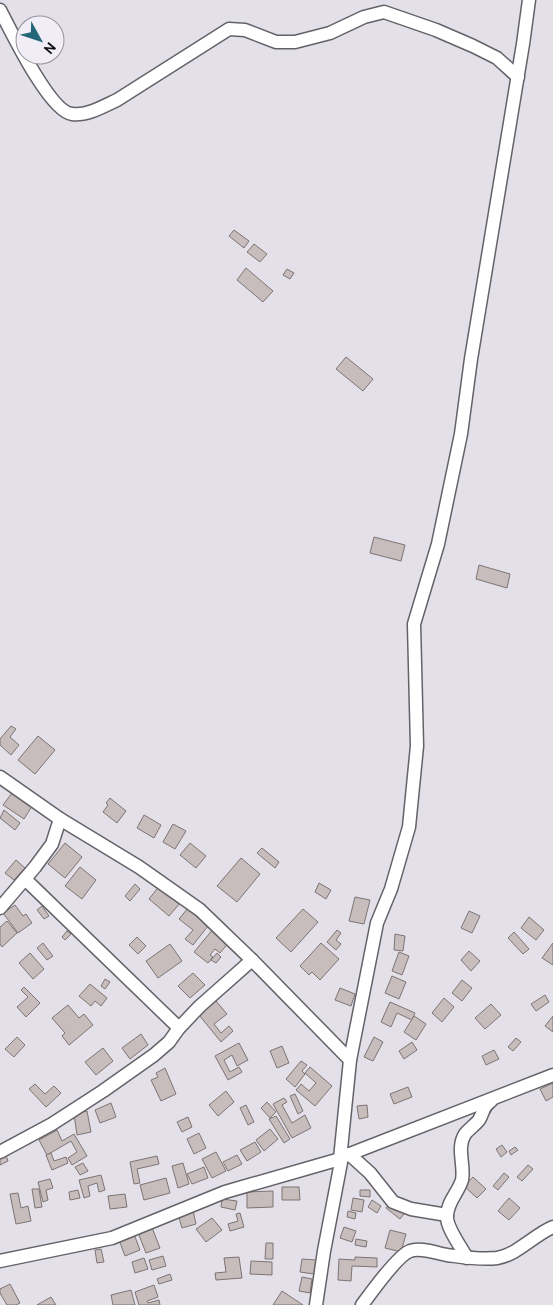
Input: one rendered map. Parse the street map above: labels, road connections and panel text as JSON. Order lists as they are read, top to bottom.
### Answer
{
  "north": "bottom right"
}
